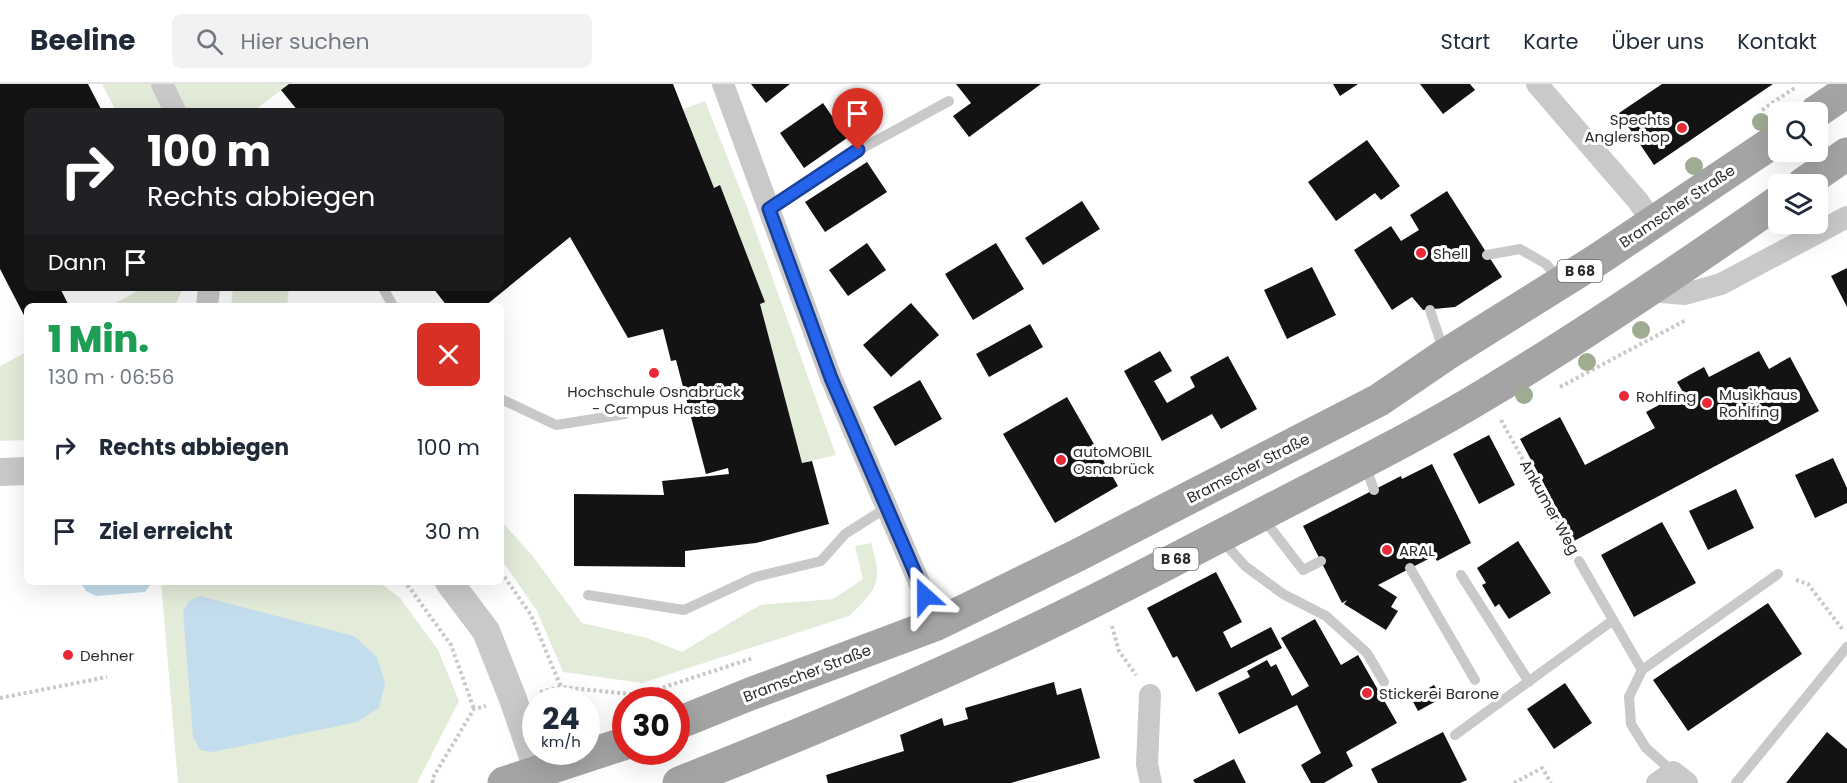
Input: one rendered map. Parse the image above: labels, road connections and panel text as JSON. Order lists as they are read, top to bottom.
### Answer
{
  "streets": {
    "main road": ["Bramscher Straße", "B 68"],
    "lane": ["Ankumer Weg"]
  },
  "crossings": [
    ["B 68", "Ankumer Weg"]
  ],
  "places": [
    "Spechts Anglershop",
    "Shell",
    "Hochschule Osnabrück - Campus Haste",
    "Rohlfing",
    "Musikhaus Rohlfing",
    "autoMOBIL Osnabrück",
    "ARAL",
    "Dehner",
    "Stickerei Barone"
  ],
  "page": {
    "header": "Beeline",
    "search": "Hier suchen",
    "nav": [
      "Start",
      "Karte",
      "Über uns",
      "Kontakt"
    ],
    "turn": ["100 m", "Rechts abbiegen"],
    "then": "Dann",
    "heading": ["1 Min.", "130 m · 06:56"],
    "list": [
      {
        "name": "Rechts abbiegen",
        "value": "100 m"
      },
      {
        "name": "Ziel erreicht",
        "value": "30 m"
      }
    ],
    "speed": "24 km/h",
    "limit": "30"
  }
}
